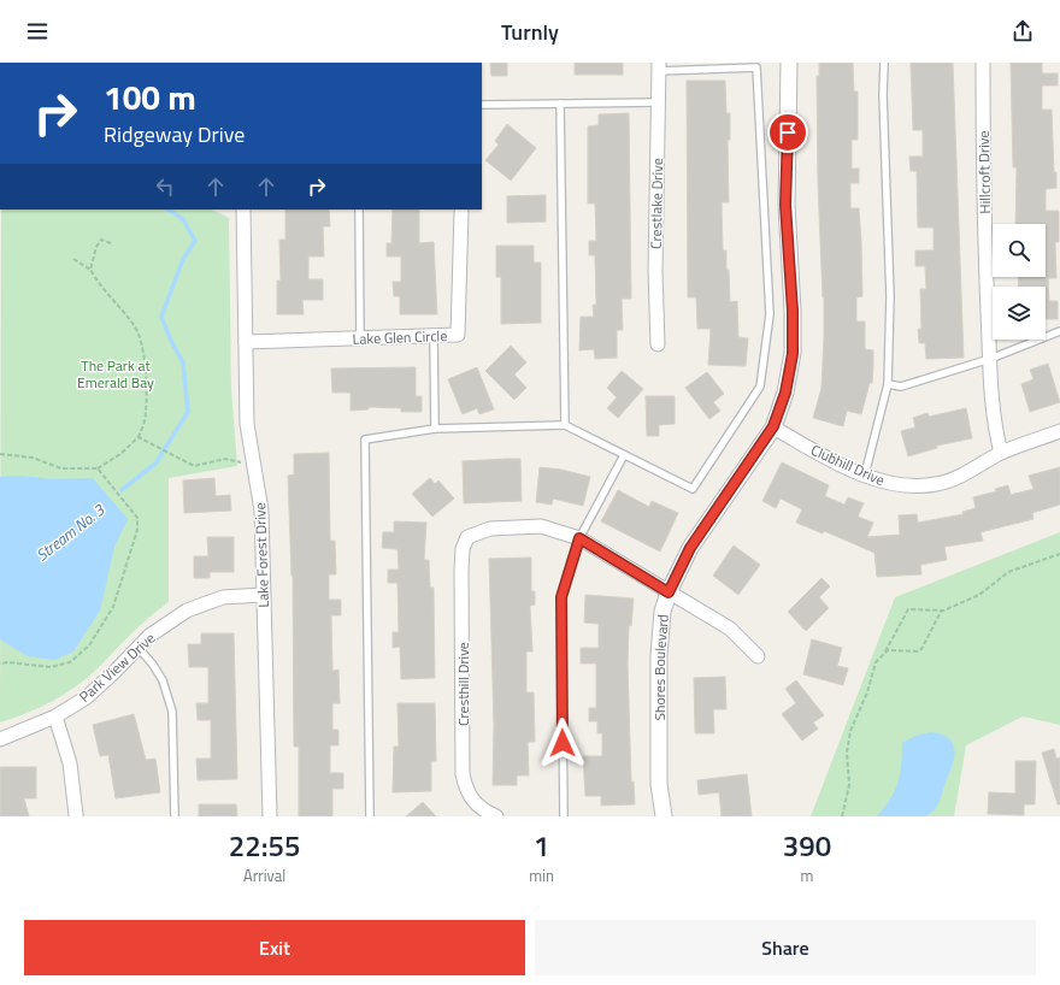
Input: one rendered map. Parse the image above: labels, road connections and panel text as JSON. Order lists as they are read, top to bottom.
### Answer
{
  "streets": {
    "street": [
      "Hillcroft Drive",
      "Crestlake Drive",
      "Lake Glen Circle",
      "Clubhill Drive",
      "Lake Forest Drive",
      "Park View Drive",
      "Shores Boulevard",
      "Cresthill Drive"
    ]
  },
  "crossings": [
    ["Hillcroft Drive", "Clubhill Drive"],
    ["Lake Glen Circle", "Lake Forest Drive"],
    ["Clubhill Drive", "Shores Boulevard"],
    ["Lake Forest Drive", "Park View Drive"]
  ],
  "water": ["Stream No. 3"],
  "parks": ["The Park at Emerald Bay"],
  "page": {
    "header": "Turnly",
    "turn": ["100 m", "Ridgeway Drive"],
    "eta": [
      "22:55",
      "Arrival",
      "1",
      "min",
      "390",
      "m"
    ],
    "buttons": ["Exit", "Share"]
  }
}
